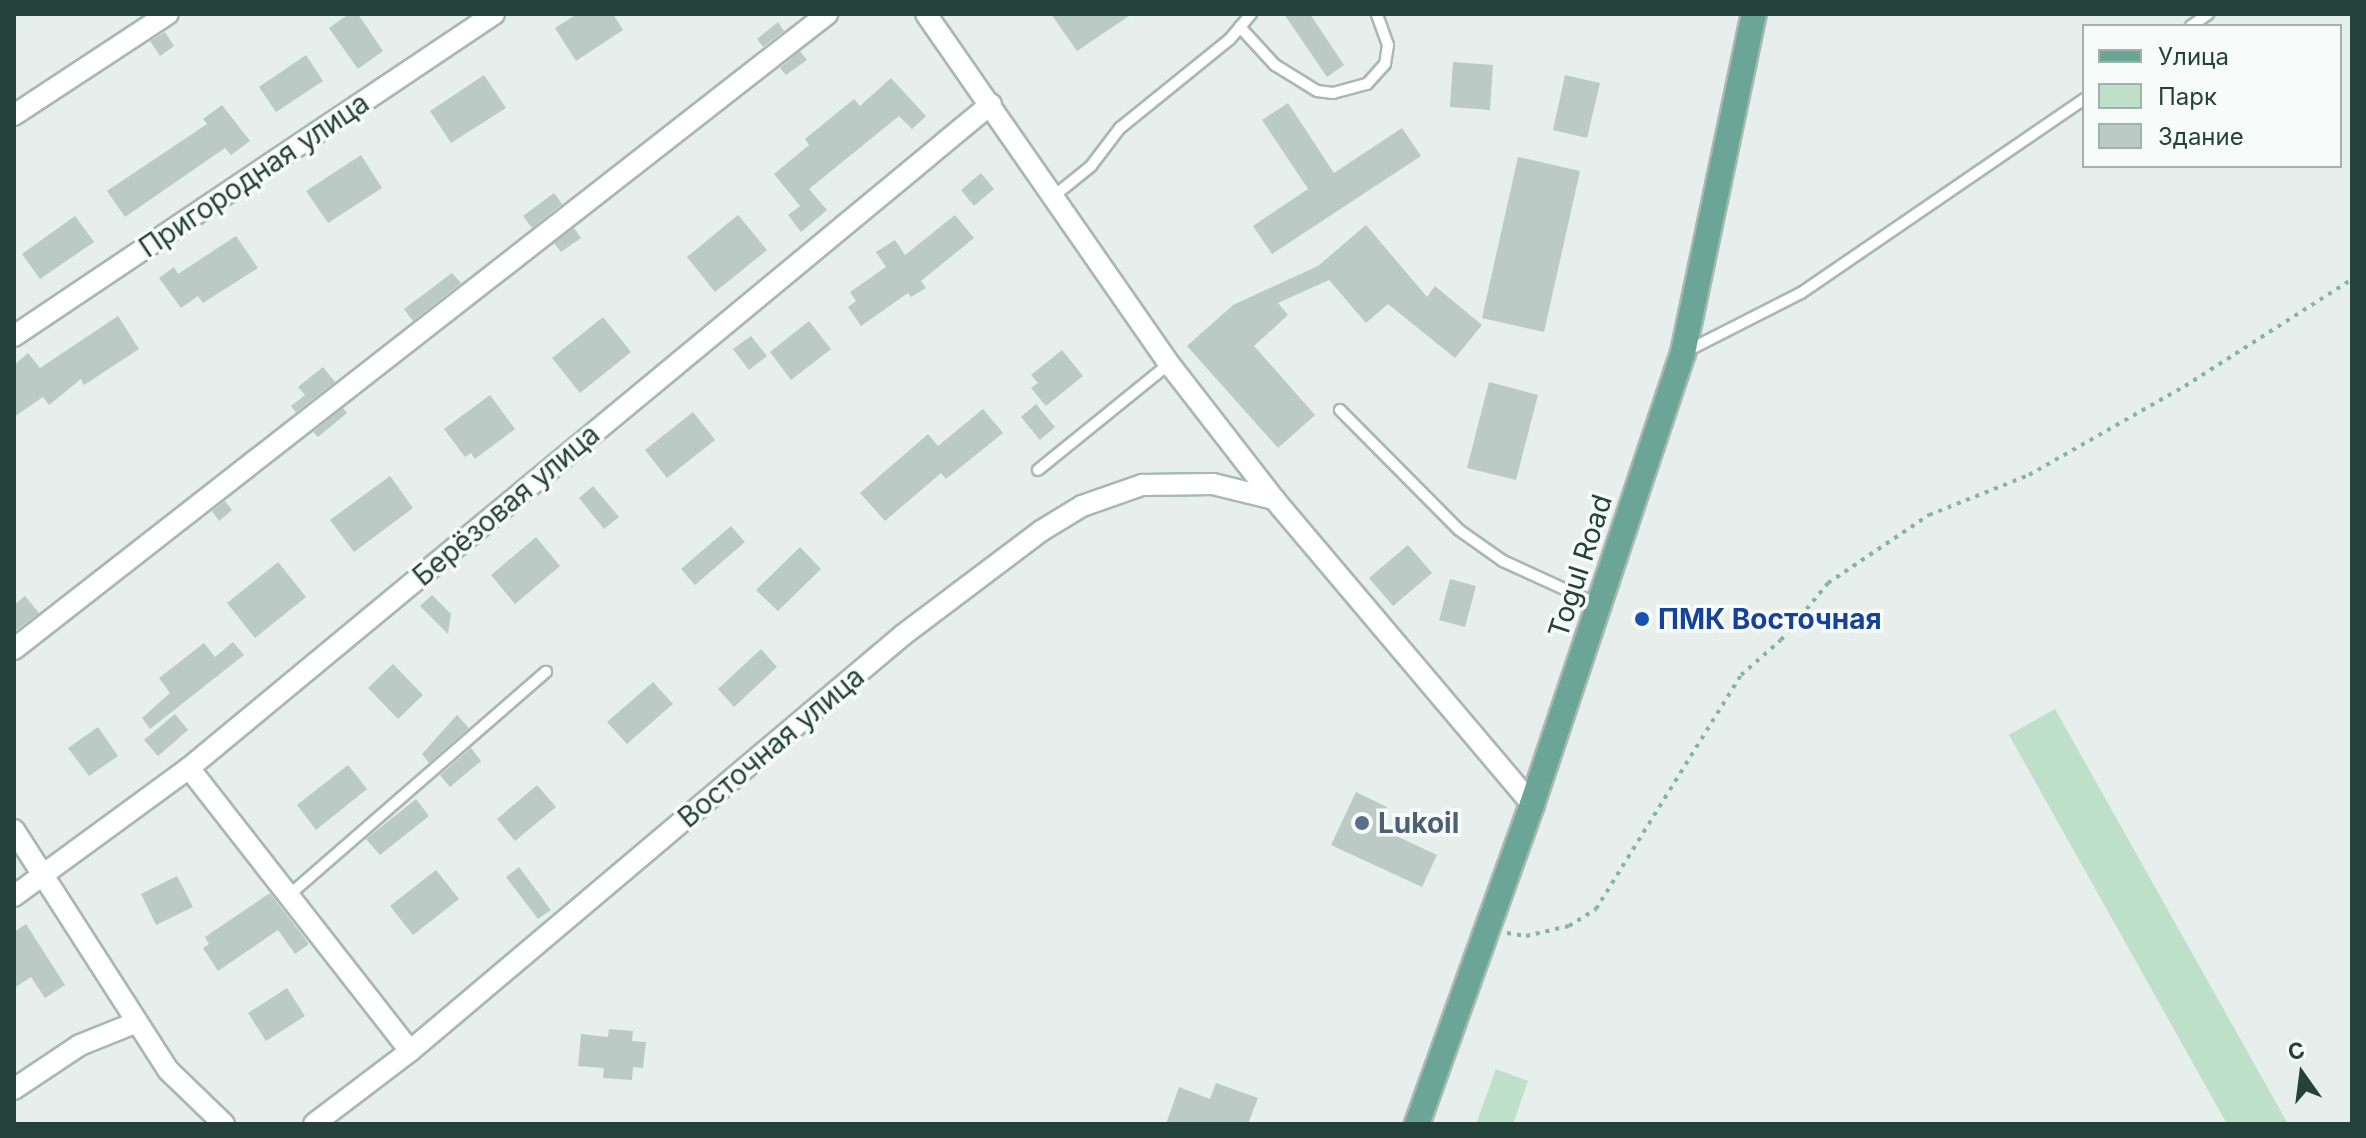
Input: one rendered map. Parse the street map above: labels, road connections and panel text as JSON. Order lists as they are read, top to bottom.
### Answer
{
  "streets": {
    "main road": ["Togul Road"],
    "street": ["Пригородная улица", "Берёзовая улица", "Восточная улица"]
  },
  "places": ["ПМК Восточная", "Lukoil"],
  "legend": ["Улица", "Парк", "Здание"],
  "north": "top"
}
